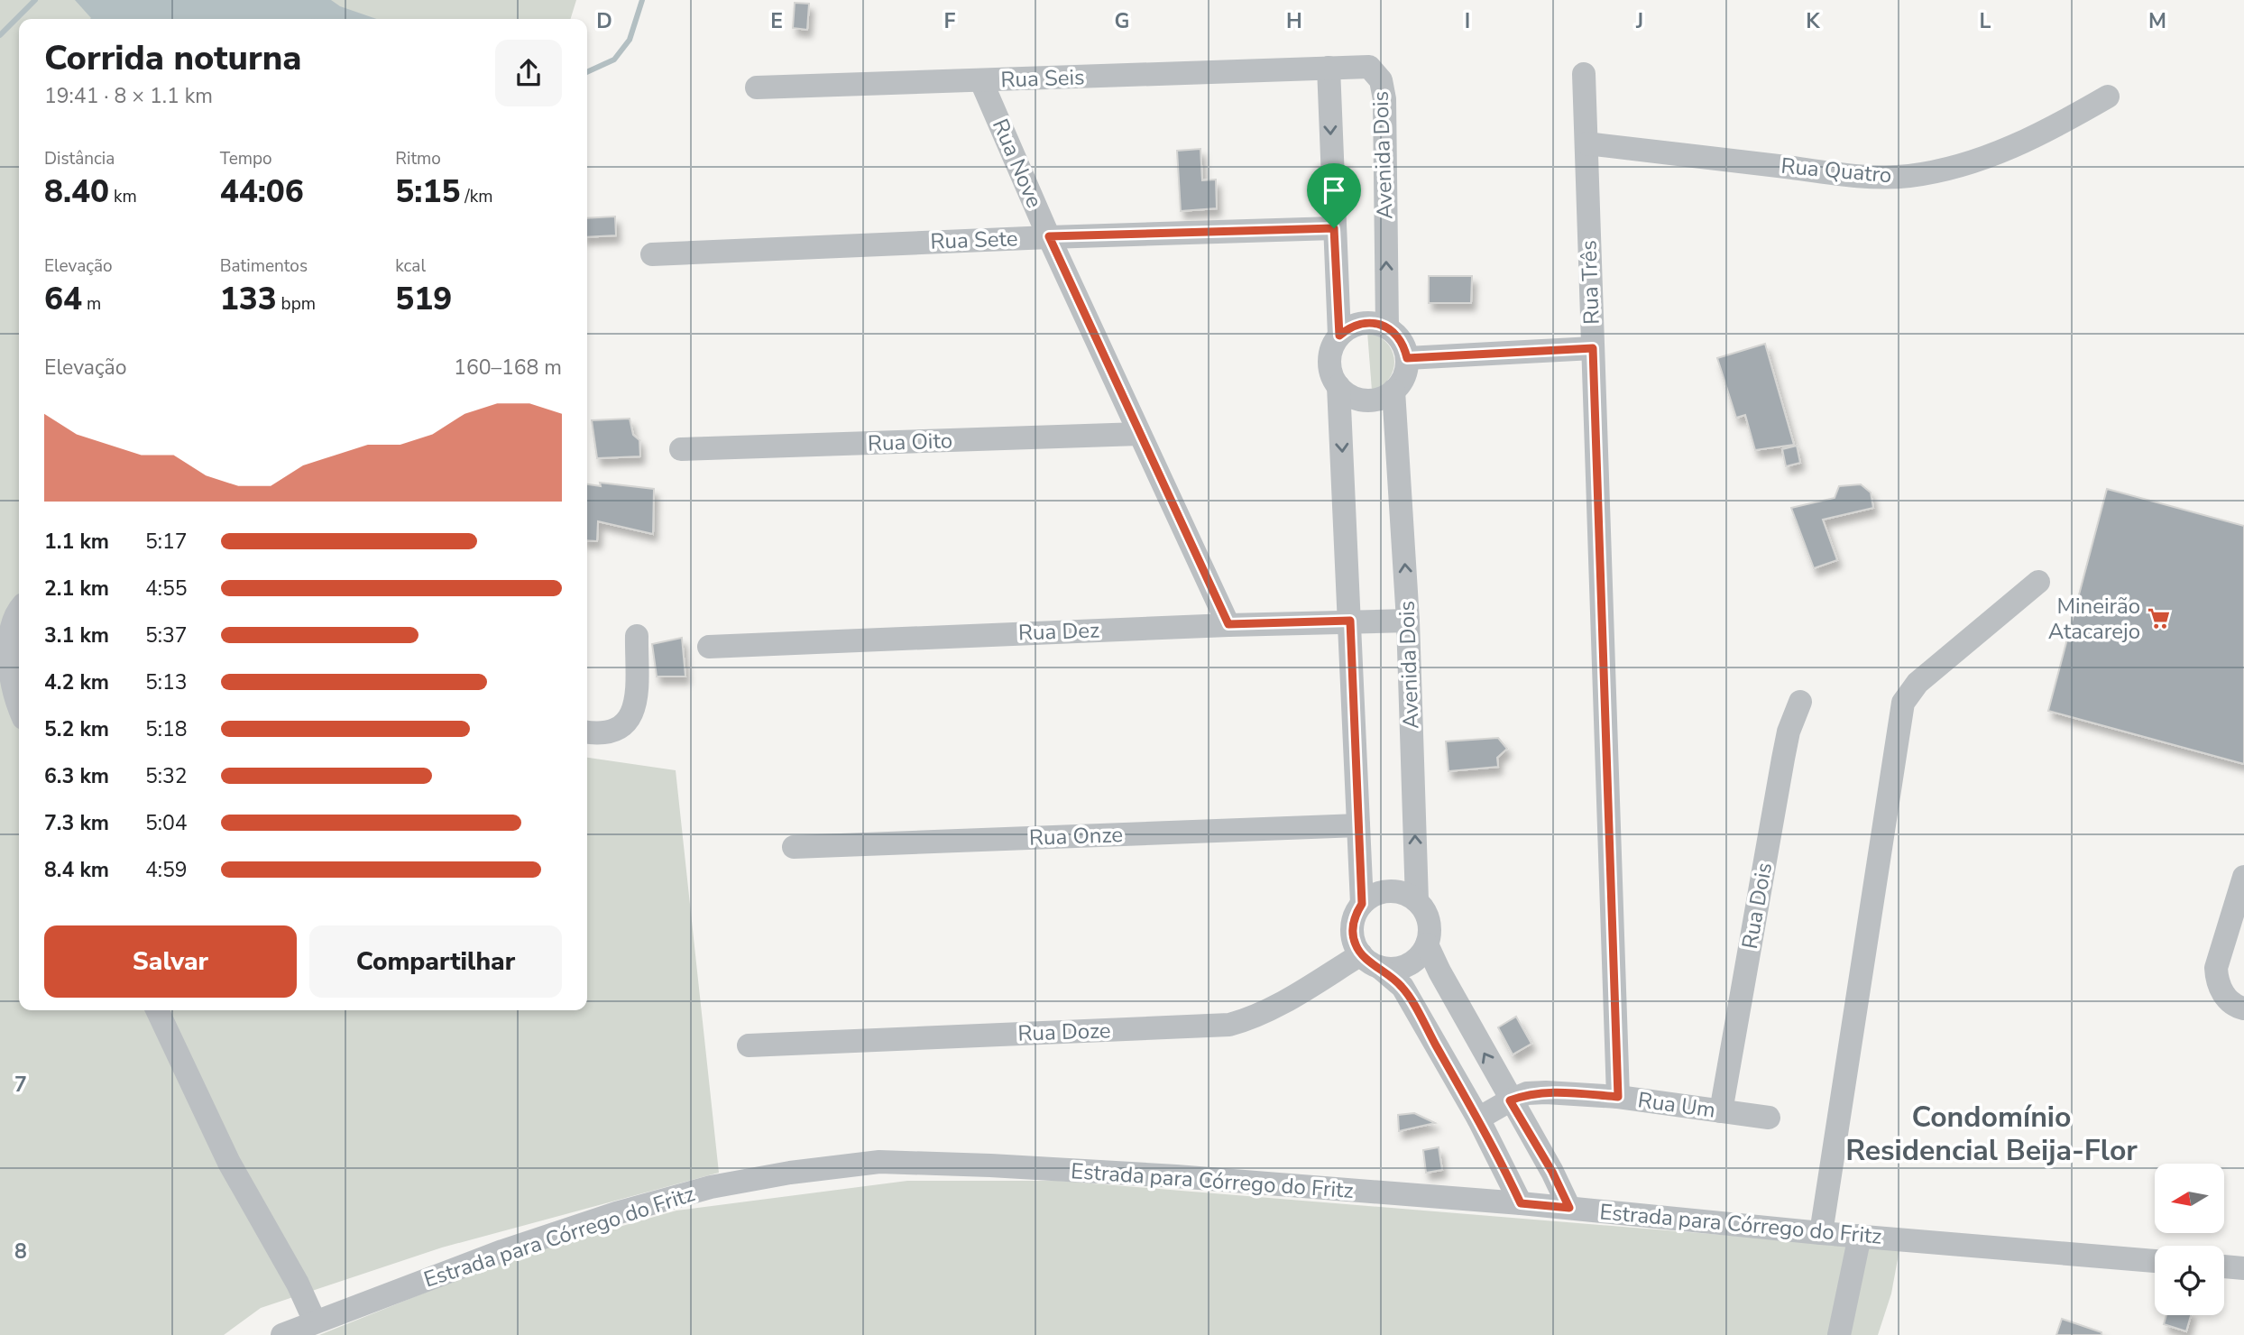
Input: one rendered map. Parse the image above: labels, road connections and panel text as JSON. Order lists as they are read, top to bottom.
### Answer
{
  "streets": {
    "street": [
      "Rua Seis",
      "Avenida Dois",
      "Rua Nove",
      "Rua Quatro",
      "Rua Sete",
      "Rua Três",
      "Rua Oito",
      "Rua Dez",
      "Rua Onze",
      "Rua Dois",
      "Rua Doze",
      "Rua Um",
      "Estrada para Córrego do Fritz"
    ]
  },
  "crossings": [
    ["Rua Seis", "Avenida Dois"],
    ["Rua Seis", "Rua Nove"],
    ["Avenida Dois", "Rua Dez"],
    ["Avenida Dois", "Rua Doze"],
    ["Avenida Dois", "Rua Um"],
    ["Avenida Dois", "Estrada para Córrego do Fritz"],
    ["Rua Nove", "Rua Sete"],
    ["Rua Nove", "Rua Oito"],
    ["Rua Nove", "Rua Dez"],
    ["Rua Quatro", "Rua Três"],
    ["Rua Três", "Rua Um"],
    ["Rua Dois", "Rua Um"]
  ],
  "districts": ["Condomínio Residencial Beija-Flor"],
  "places": {
    "supermarket": ["Mineirão Atacarejo"]
  },
  "north": "left",
  "page": {
    "heading": ["Corrida noturna", "19:41 · 8 × 1.1 km"],
    "stats": [
      ["Distância", "8.40 km"],
      ["Tempo", "44:06"],
      ["Ritmo", "5:15 /km"],
      ["Elevação", "64 m"],
      ["Batimentos", "133 bpm"],
      ["kcal", "519"]
    ],
    "chart": ["Elevação", "160–168 m"],
    "list": [
      {
        "name": "1.1 km",
        "note": "5:17"
      },
      {
        "name": "2.1 km",
        "note": "4:55"
      },
      {
        "name": "3.1 km",
        "note": "5:37"
      },
      {
        "name": "4.2 km",
        "note": "5:13"
      },
      {
        "name": "5.2 km",
        "note": "5:18"
      },
      {
        "name": "6.3 km",
        "note": "5:32"
      },
      {
        "name": "7.3 km",
        "note": "5:04"
      },
      {
        "name": "8.4 km",
        "note": "4:59"
      }
    ],
    "buttons": ["Salvar", "Compartilhar"]
  },
  "grid": {
    "columns": [
      "D",
      "E",
      "F",
      "G",
      "H",
      "I",
      "J",
      "K",
      "L",
      "M"
    ],
    "rows": ["7", "8"]
  }
}
